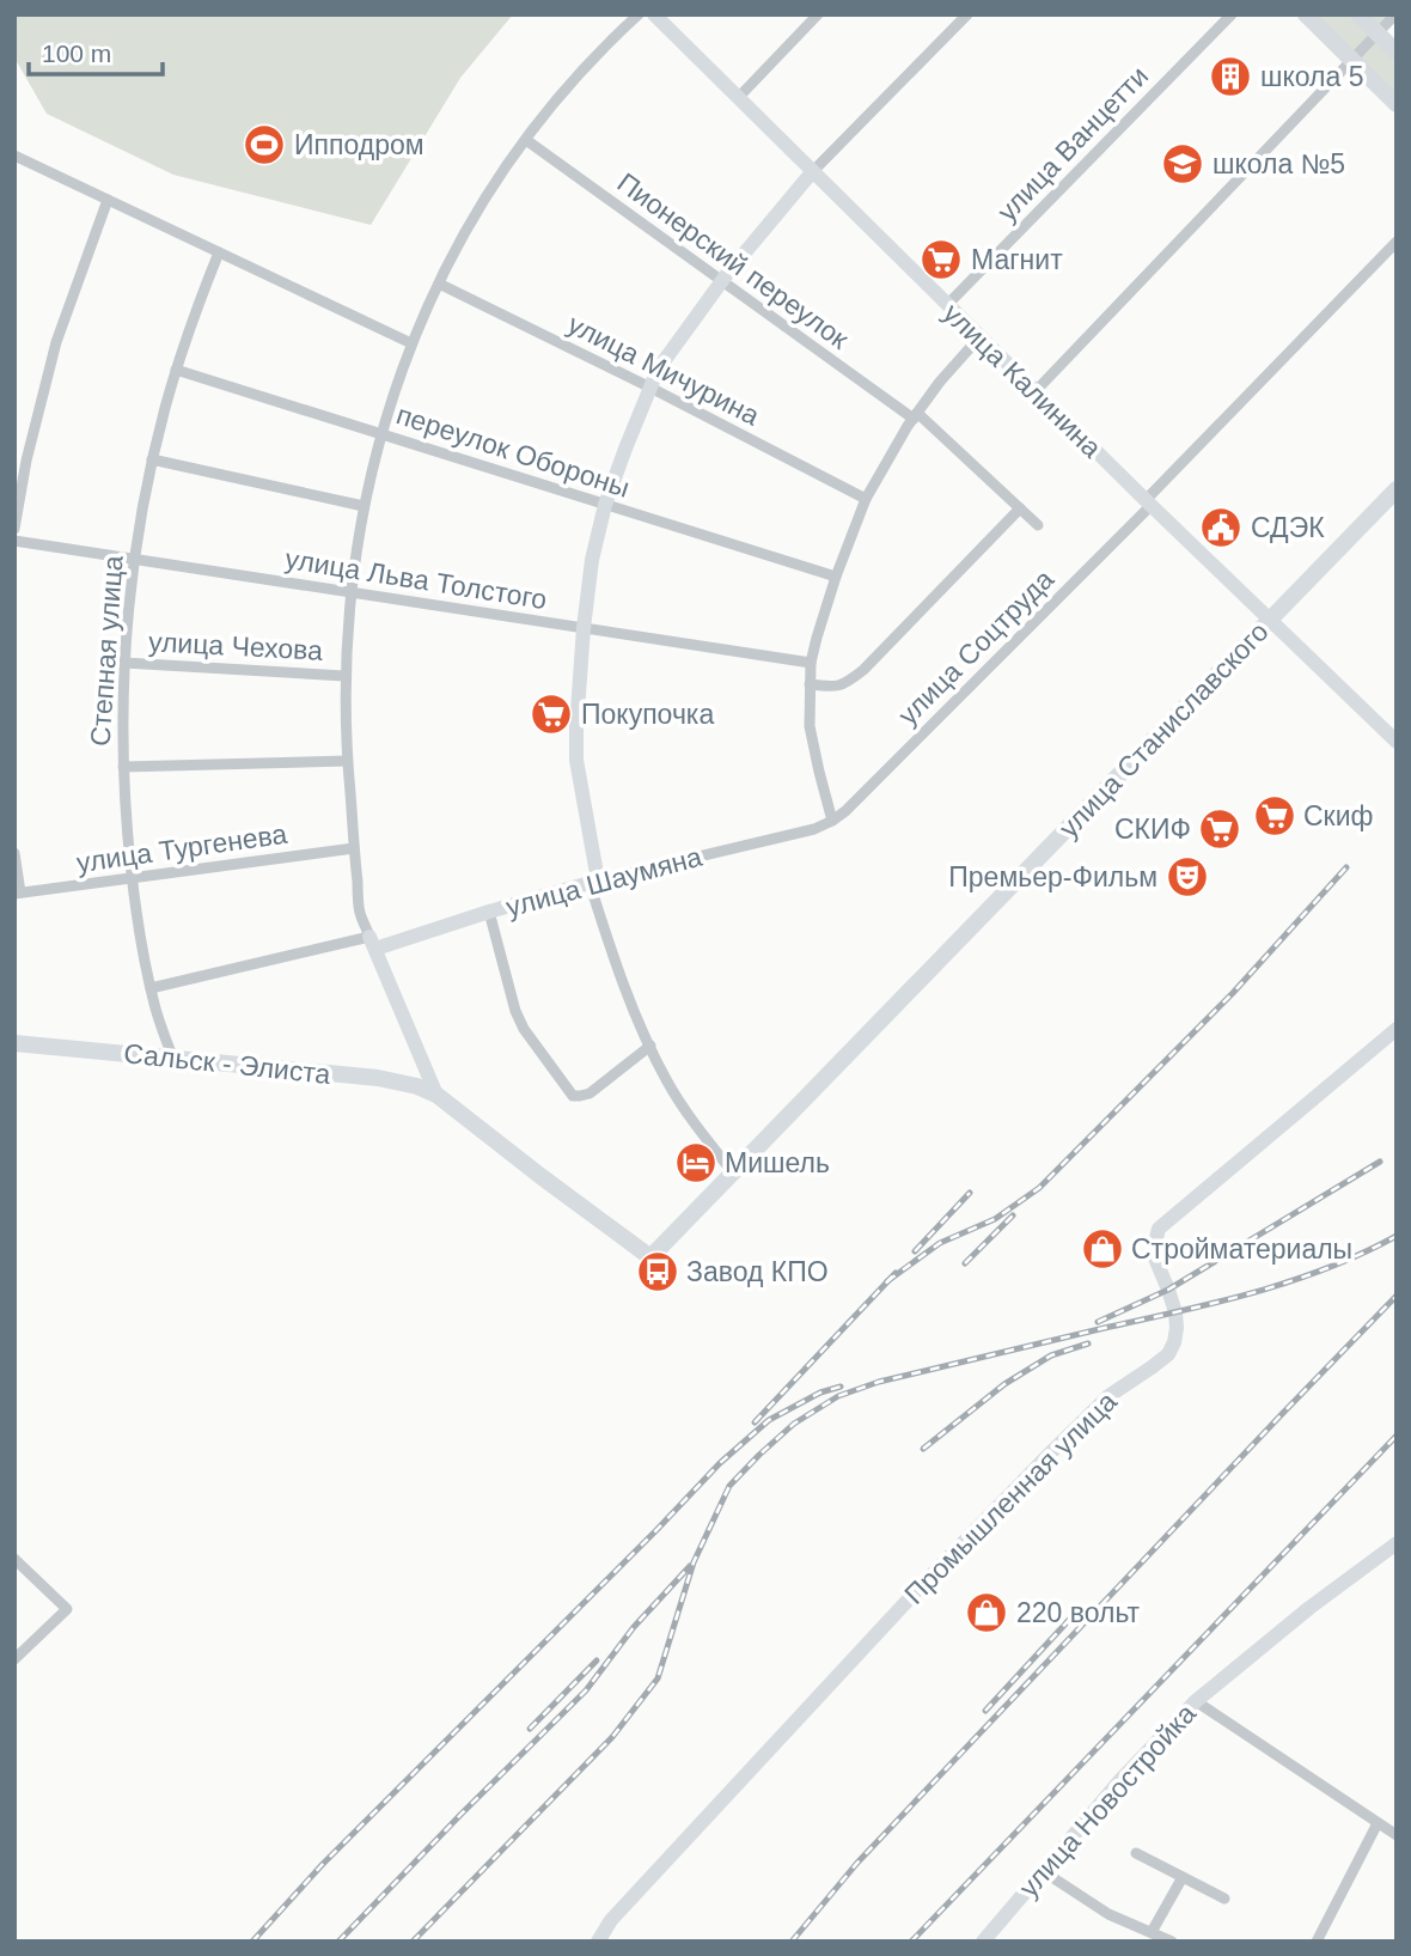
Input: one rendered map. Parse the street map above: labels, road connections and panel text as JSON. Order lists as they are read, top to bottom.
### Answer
{
  "streets": {
    "main road": [
      "улица Калинина",
      "улица Станиславского",
      "улица Шаумяна",
      "Сальск - Элиста",
      "Промышленная улица",
      "улица Новостройка"
    ],
    "street": [
      "улица Ванцетти",
      "Пионерский переулок",
      "улица Мичурина",
      "переулок Обороны",
      "улица Льва Толстого",
      "улица Чехова",
      "улица Соцтруда",
      "Степная улица",
      "улица Тургенева"
    ]
  },
  "crossings": [
    ["улица Ванцетти", "улица Калинина"],
    ["улица Калинина", "улица Соцтруда"],
    ["улица Калинина", "улица Станиславского"],
    ["переулок Обороны", "Степная улица"],
    ["улица Льва Толстого", "Степная улица"],
    ["улица Чехова", "Степная улица"],
    ["улица Соцтруда", "улица Шаумяна"],
    ["Степная улица", "улица Тургенева"],
    ["Степная улица", "улица Шаумяна"],
    ["Степная улица", "Сальск - Элиста"],
    ["улица Станиславского", "Сальск - Элиста"]
  ],
  "places": {
    "building": ["школа 5"],
    "sports": ["Ипподром"],
    "school or university": ["школа №5"],
    "supermarket": [
      "Магнит",
      "Покупочка",
      "Скиф",
      "СКИФ"
    ],
    "public building": ["СДЭК"],
    "theatre": ["Премьер-Фильм"],
    "hotel": ["Мишель"],
    "shop": ["Стройматериалы", "220 вольт"],
    "bus stop": ["Завод КПО"]
  },
  "scale_bar": "100 m"
}
